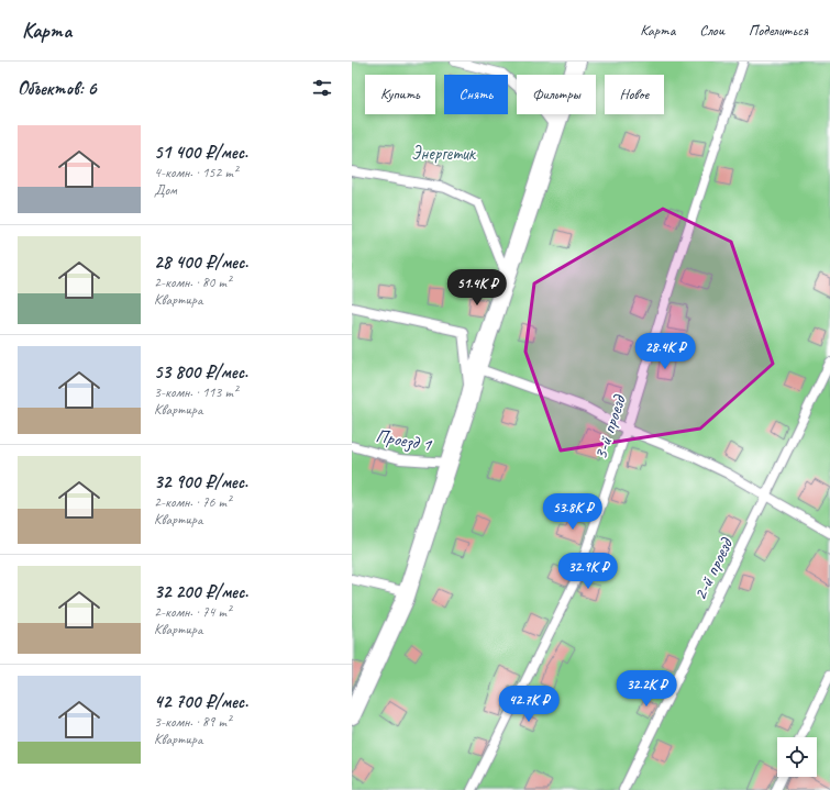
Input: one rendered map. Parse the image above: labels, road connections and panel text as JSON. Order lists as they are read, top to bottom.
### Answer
{
  "streets": {
    "lane": ["3-й проезд", "Проезд 1", "2-й проезд"]
  },
  "parks": ["Энергетик"],
  "page": {
    "header": "Карта",
    "nav": ["Карта", "Слои", "Поделиться"],
    "heading": "Объектов: 6",
    "chip": [
      "Купить",
      "Снять",
      "Фильтры",
      "Новое"
    ],
    "list": [
      {
        "name": "51 400 ₽/мес.",
        "note": "4-комн. · 152 m² · Дом"
      },
      {
        "name": "28 400 ₽/мес.",
        "note": "2-комн. · 80 m² · Квартира"
      },
      {
        "name": "53 800 ₽/мес.",
        "note": "3-комн. · 113 m² · Квартира"
      },
      {
        "name": "32 900 ₽/мес.",
        "note": "2-комн. · 76 m² · Квартира"
      },
      {
        "name": "32 200 ₽/мес.",
        "note": "2-комн. · 74 m² · Квартира"
      },
      {
        "name": "42 700 ₽/мес.",
        "note": "3-комн. · 89 m² · Квартира"
      }
    ],
    "price": [
      "51.4K ₽",
      "28.4K ₽",
      "53.8K ₽",
      "32.9K ₽",
      "32.2K ₽",
      "42.7K ₽"
    ]
  }
}
